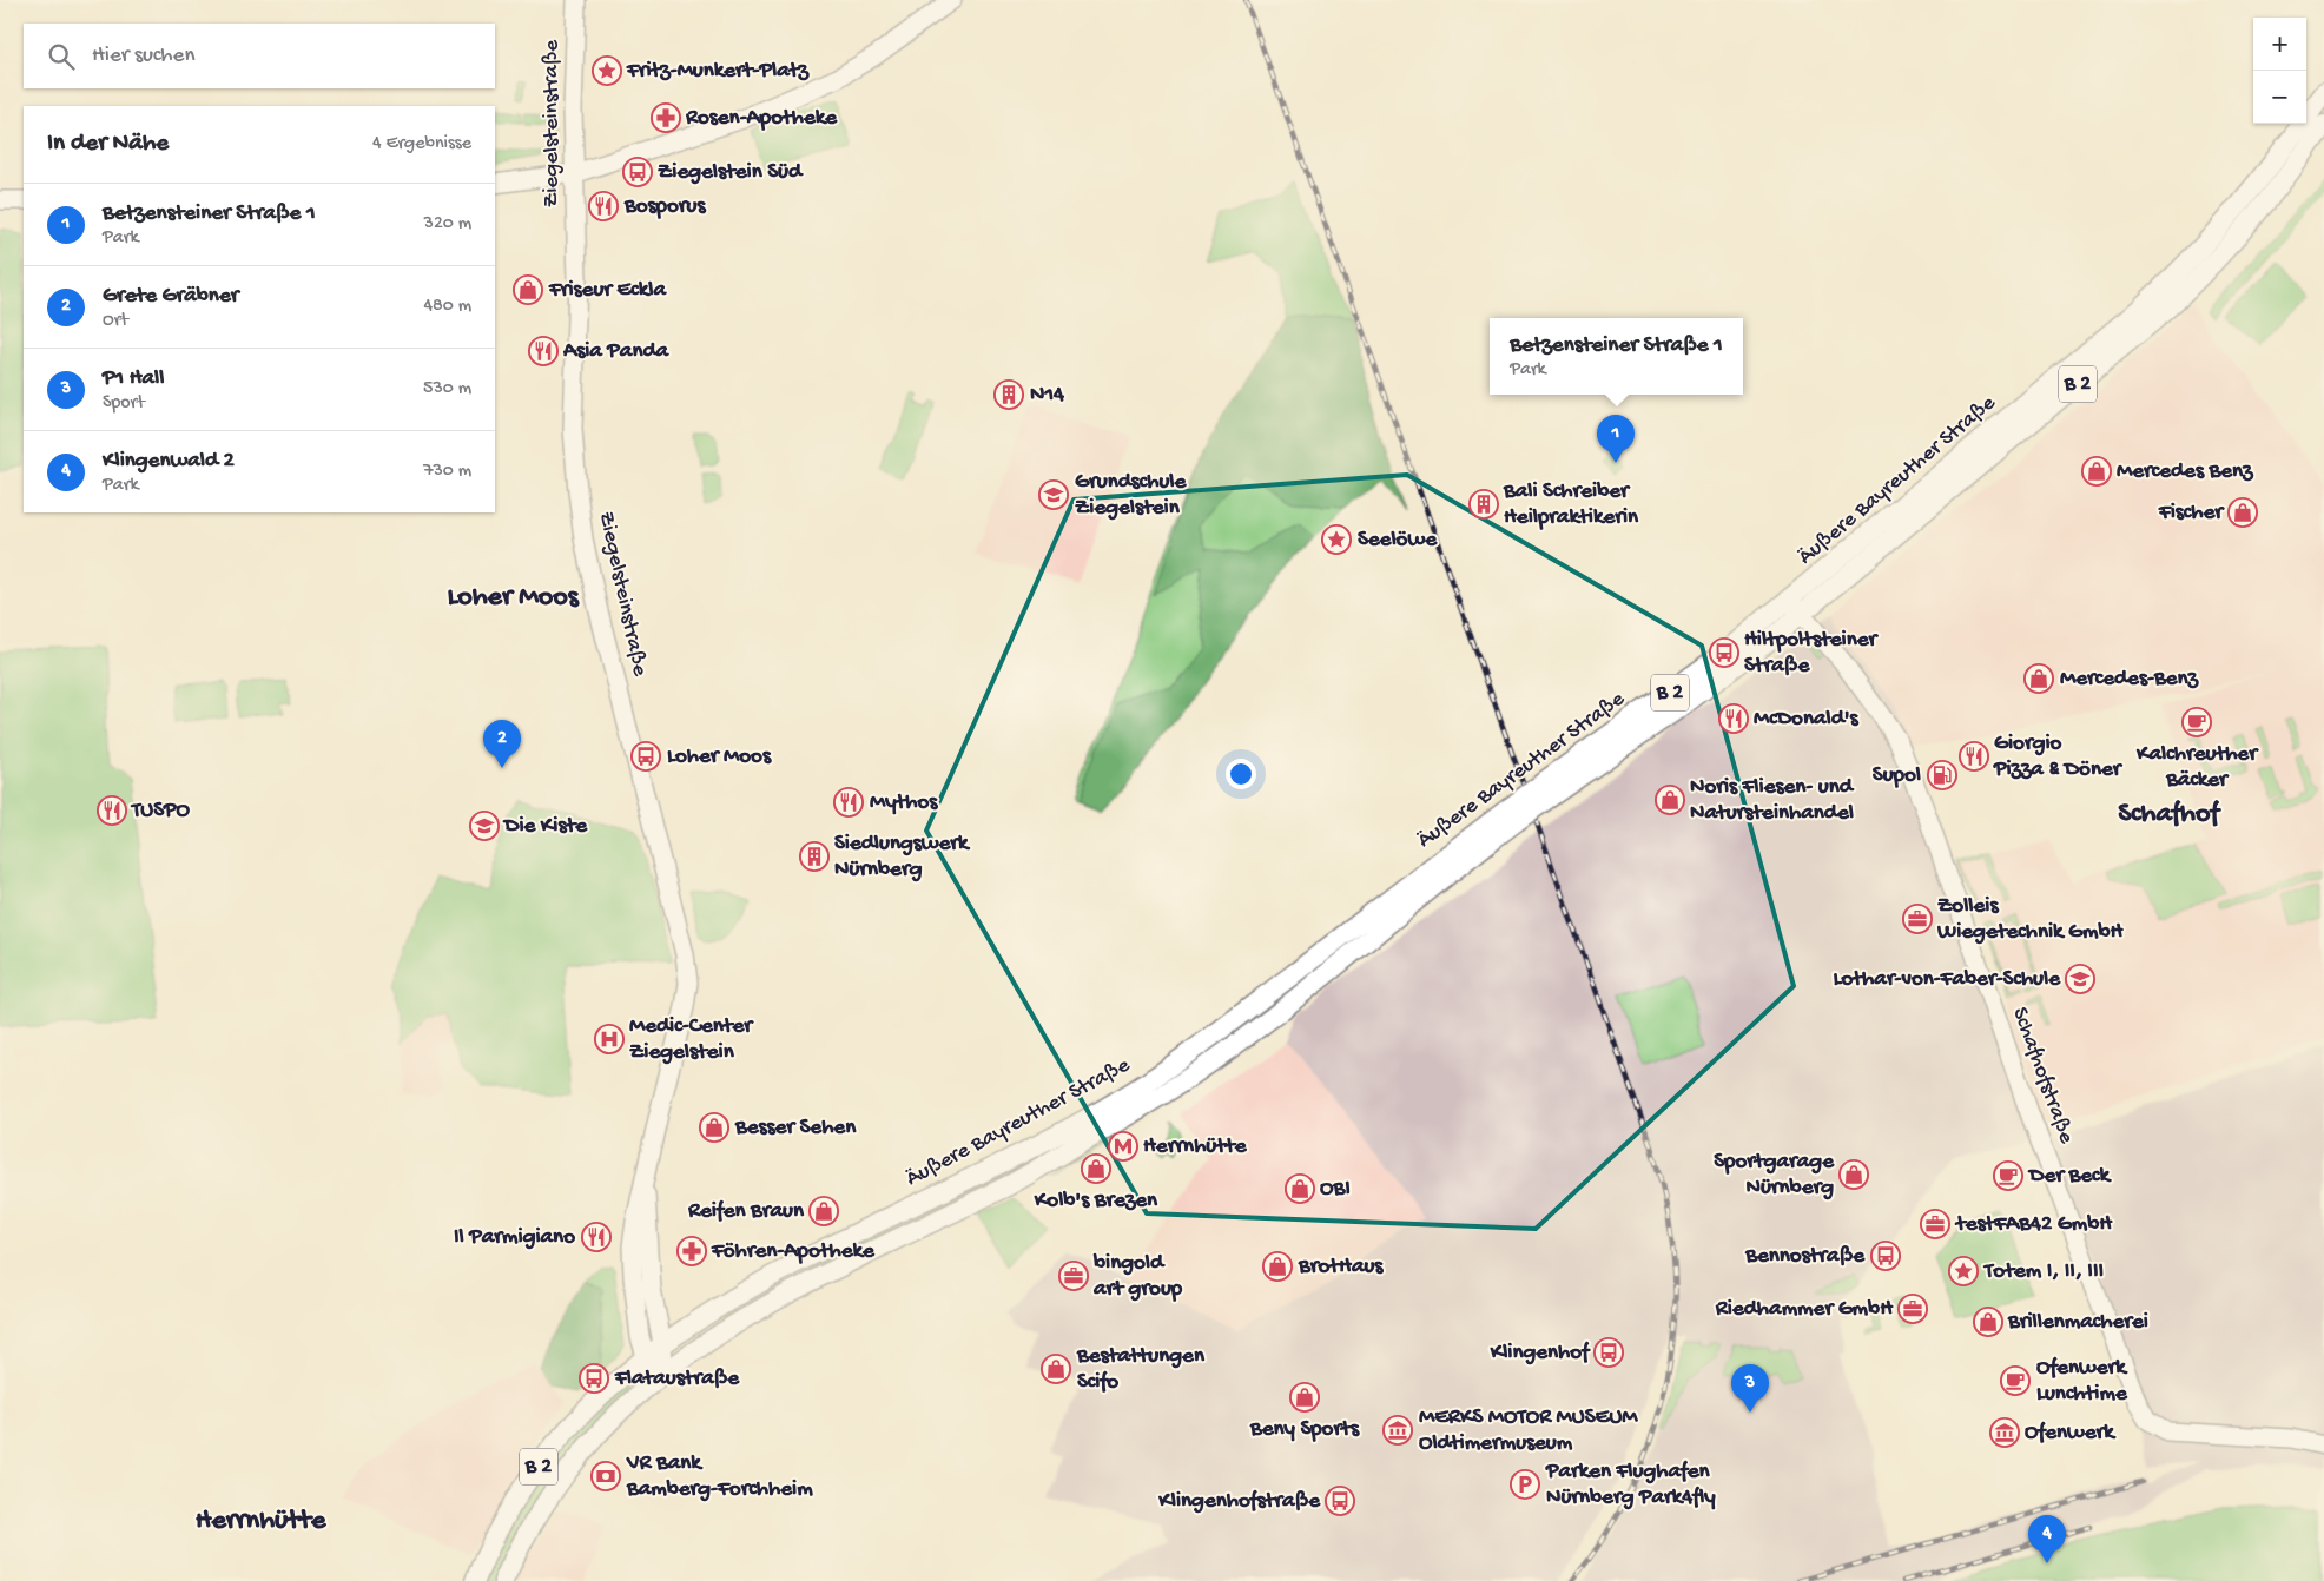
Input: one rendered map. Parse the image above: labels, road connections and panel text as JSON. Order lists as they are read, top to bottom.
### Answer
{
  "streets": {
    "main road": [
      "Ziegelsteinstraße",
      "B 2",
      "Äußere Bayreuther Straße",
      "Schafhofstraße"
    ]
  },
  "crossings": [
    ["Ziegelsteinstraße", "Äußere Bayreuther Straße"],
    ["Äußere Bayreuther Straße", "Schafhofstraße"]
  ],
  "districts": ["Loher Moos", "Schafhof", "Herrnhütte"],
  "places": {
    "place": ["Fritz-Munkert-Platz", "Seelöwe", "Totem I, II, III"],
    "pharmacy": ["Rosen-Apotheke", "Föhren-Apotheke"],
    "bus stop": [
      "Ziegelstein Süd",
      "Hiltpoltsteiner Straße",
      "Loher Moos",
      "Bennostraße",
      "Klingenhof",
      "Flataustraße",
      "Klingenhofstraße"
    ],
    "restaurant": [
      "Bosporus",
      "Asia Panda",
      "McDonald's",
      "Giorgio Pizza & Döner",
      "Mythos",
      "TUSPO",
      "Il Parmigiano"
    ],
    "shop": [
      "Friseur Eckla",
      "Mercedes Benz",
      "Fischer",
      "Mercedes-Benz",
      "Noris Fliesen- und Natursteinhandel",
      "Besser Sehen",
      "Kolb's Brezen",
      "Sportgarage Nürnberg",
      "OBI",
      "Reifen Braun",
      "BrotHaus",
      "Brillenmacherei",
      "Bestattungen Scifo",
      "Beny Sports"
    ],
    "building": ["N14", "Bali Schreiber Heilpraktikerin", "Siedlungswerk Nürnberg"],
    "school or university": ["Grundschule Ziegelstein", "Die Kiste", "Lothar-von-Faber-Schule"],
    "cafe": ["Kalchreuther Bäcker", "Der Beck", "Ofenwerk Lunchtime"],
    "fuel station": ["Supol"],
    "office": [
      "Zolleis Wiegetechnik GmbH",
      "testFAB42 GmbH",
      "bingold art group",
      "Riedhammer GmbH"
    ],
    "hospital": ["Medic-Center Ziegelstein"],
    "metro station": ["Herrnhütte"],
    "museum": ["MERKS MOTOR MUSEUM Oldtimermuseum", "Ofenwerk"],
    "bank": ["VR Bank Bamberg-Forchheim"],
    "parking": ["Parken Flughafen Nürnberg Park4fly"]
  },
  "page": {
    "map_buttons": ["+", "−"],
    "search": "Hier suchen",
    "heading": ["In der Nähe", "4 Ergebnisse"],
    "list": [
      {
        "mark": "1",
        "name": "Betzensteiner Straße 1",
        "note": "Park",
        "value": "320 m"
      },
      {
        "mark": "2",
        "name": "Grete Gräbner",
        "note": "Ort",
        "value": "480 m"
      },
      {
        "mark": "3",
        "name": "P1 Hall",
        "note": "Sport",
        "value": "530 m"
      },
      {
        "mark": "4",
        "name": "Klingenwald 2",
        "note": "Park",
        "value": "730 m"
      }
    ],
    "popup": ["Betzensteiner Straße 1", "Park"],
    "pins": [
      "1",
      "2",
      "3",
      "4"
    ]
  }
}
